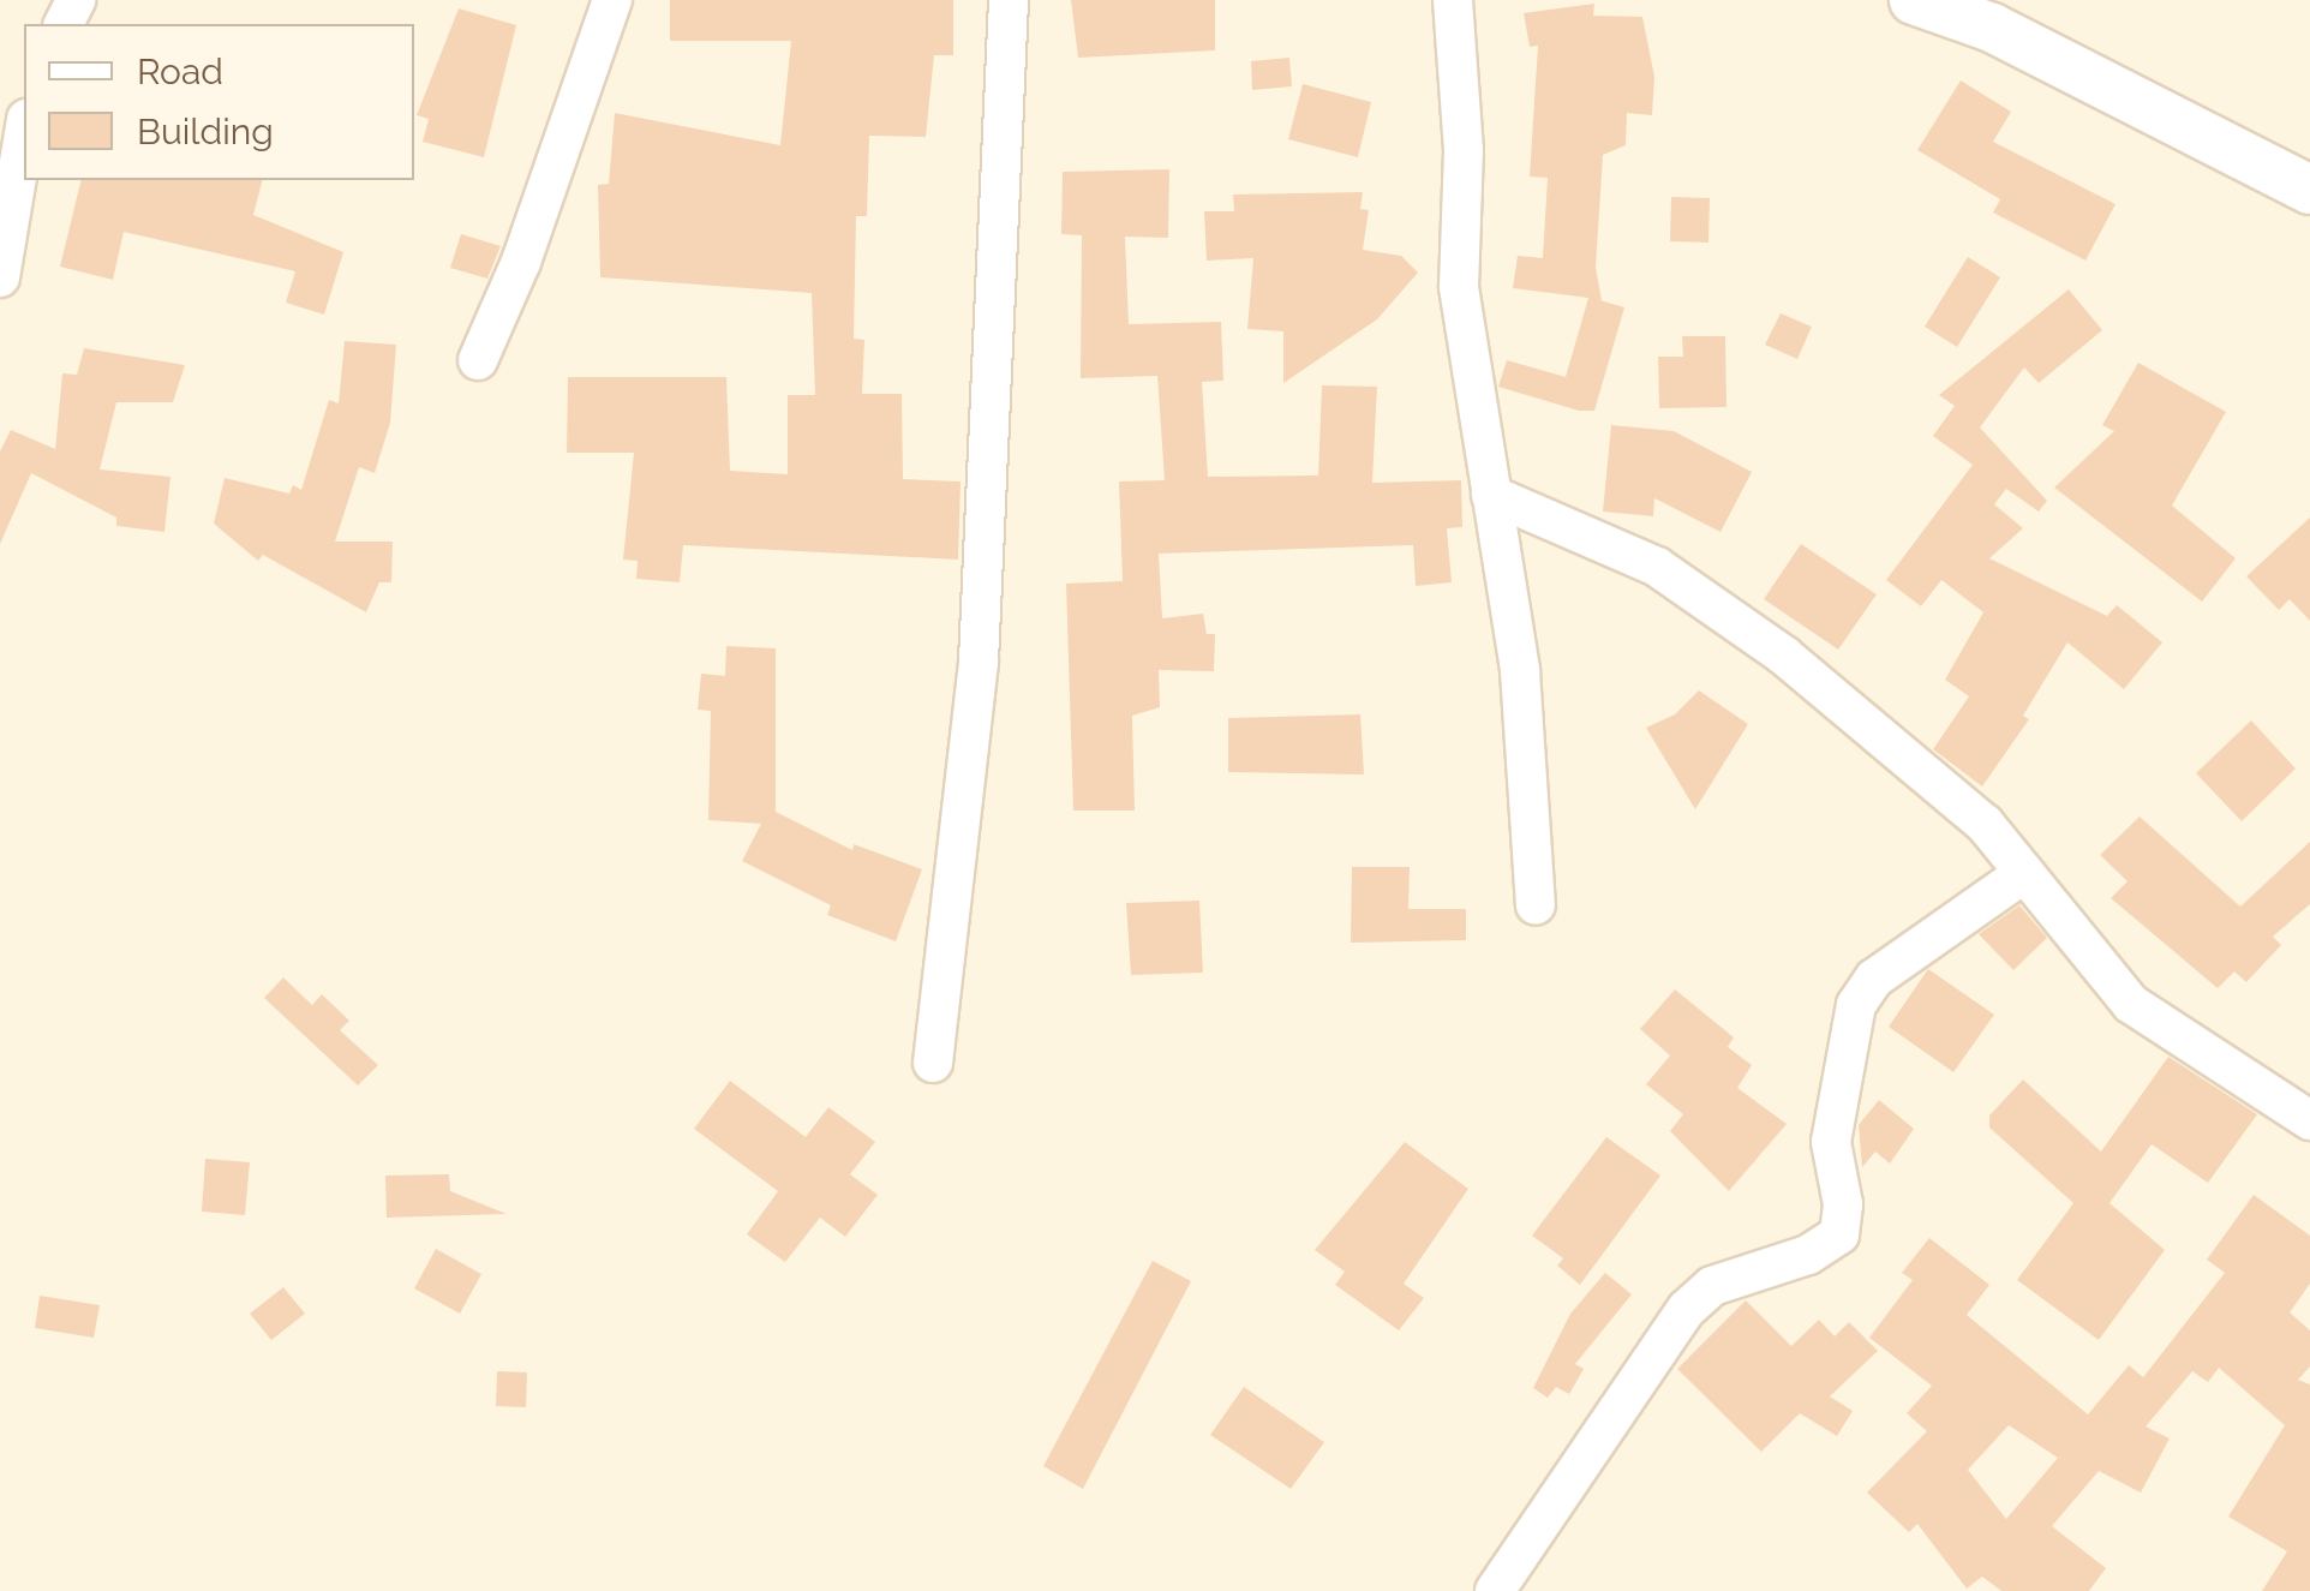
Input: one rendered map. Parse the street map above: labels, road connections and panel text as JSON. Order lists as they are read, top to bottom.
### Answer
{
  "legend": ["Road", "Building"]
}
